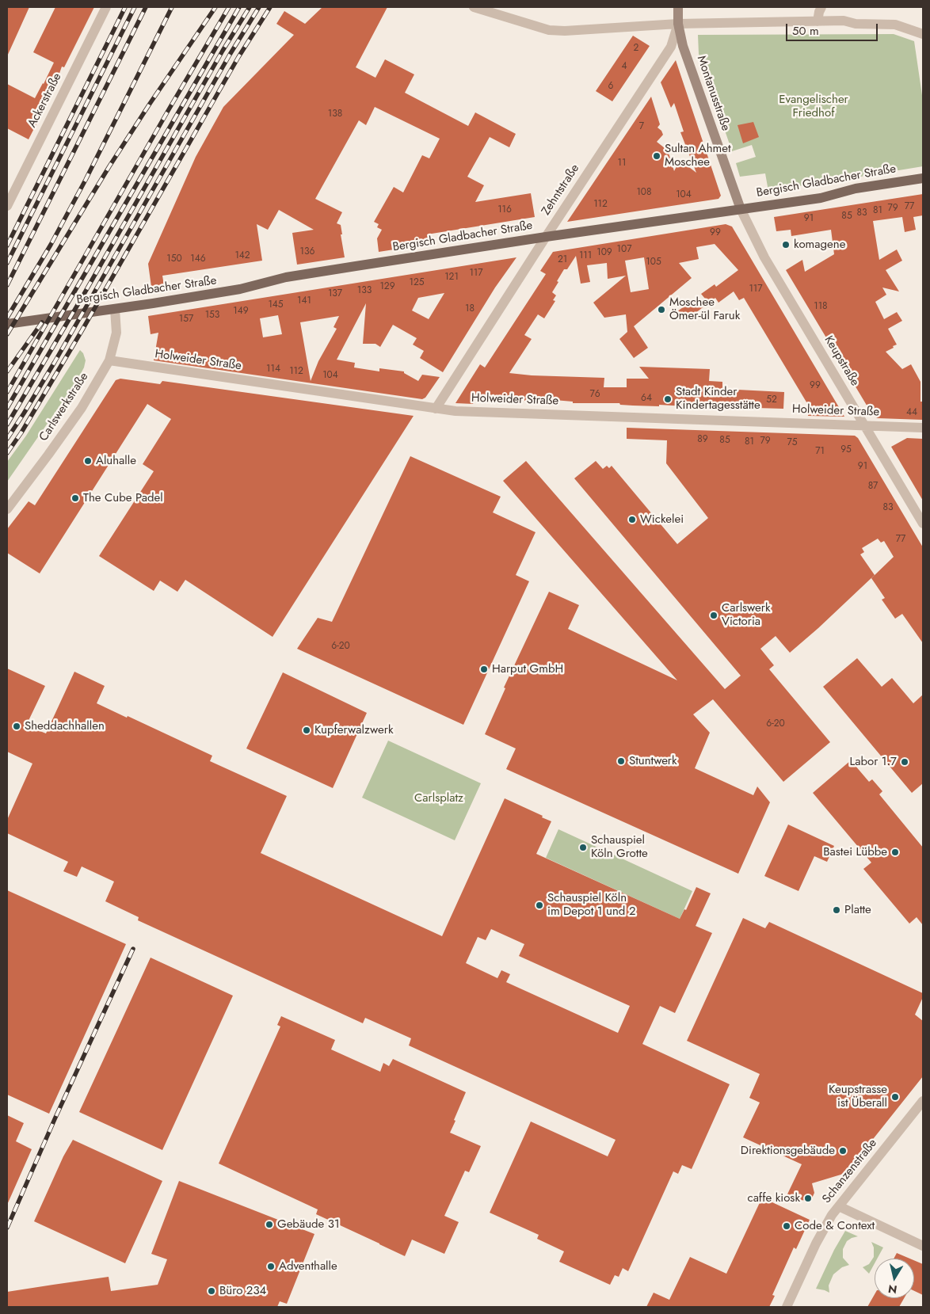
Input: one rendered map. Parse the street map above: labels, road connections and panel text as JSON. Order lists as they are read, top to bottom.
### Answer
{
  "streets": {
    "main road": ["Bergisch Gladbacher Straße"],
    "street": [
      "Montanusstraße",
      "Ackerstraße",
      "Zehntstraße",
      "Holweider Straße",
      "Keupstraße",
      "Carlswerkstraße",
      "Schanzenstraße"
    ]
  },
  "crossings": [
    ["Montanusstraße", "Bergisch Gladbacher Straße"],
    ["Montanusstraße", "Zehntstraße"],
    ["Montanusstraße", "Keupstraße"],
    ["Bergisch Gladbacher Straße", "Zehntstraße"],
    ["Bergisch Gladbacher Straße", "Keupstraße"],
    ["Bergisch Gladbacher Straße", "Carlswerkstraße"],
    ["Zehntstraße", "Holweider Straße"],
    ["Holweider Straße", "Keupstraße"],
    ["Holweider Straße", "Carlswerkstraße"]
  ],
  "parks": ["Evangelischer Friedhof", "Carlsplatz"],
  "places": [
    "Sultan Ahmet Moschee",
    "komagene",
    "Moschee Ömer-ül Faruk",
    "Stadt Kinder Kindertagesstätte",
    "Aluhalle",
    "The Cube Padel",
    "Wickelei",
    "Carlswerk Victoria",
    "Harput GmbH",
    "Sheddachhallen",
    "Kupferwalzwerk",
    "Stuntwerk",
    "Labor 1.7",
    "Schauspiel Köln Grotte",
    "Bastei Lübbe",
    "Schauspiel Köln im Depot 1 und 2",
    "Platte",
    "Keupstrasse ist Überall",
    "Direktionsgebäude",
    "caffe kiosk",
    "Gebäude 31",
    "Code & Context",
    "Adventhalle",
    "Büro 234"
  ],
  "house_numbers": [
    "2",
    "4",
    "6",
    "138",
    "7",
    "11",
    "108",
    "104",
    "112",
    "77",
    "79",
    "116",
    "81",
    "83",
    "85",
    "91",
    "99",
    "107",
    "136",
    "109",
    "142",
    "111",
    "150",
    "146",
    "21",
    "105",
    "117",
    "121",
    "125",
    "129",
    "117",
    "133",
    "137",
    "141",
    "145",
    "118",
    "18",
    "149",
    "153",
    "157",
    "114",
    "112",
    "104",
    "99",
    "76",
    "64",
    "52",
    "44",
    "89",
    "85",
    "79",
    "81",
    "75",
    "95",
    "71",
    "91",
    "87",
    "83",
    "77",
    "6-20",
    "6-20"
  ],
  "scale_bar": "50 m",
  "north": "bottom"
}
